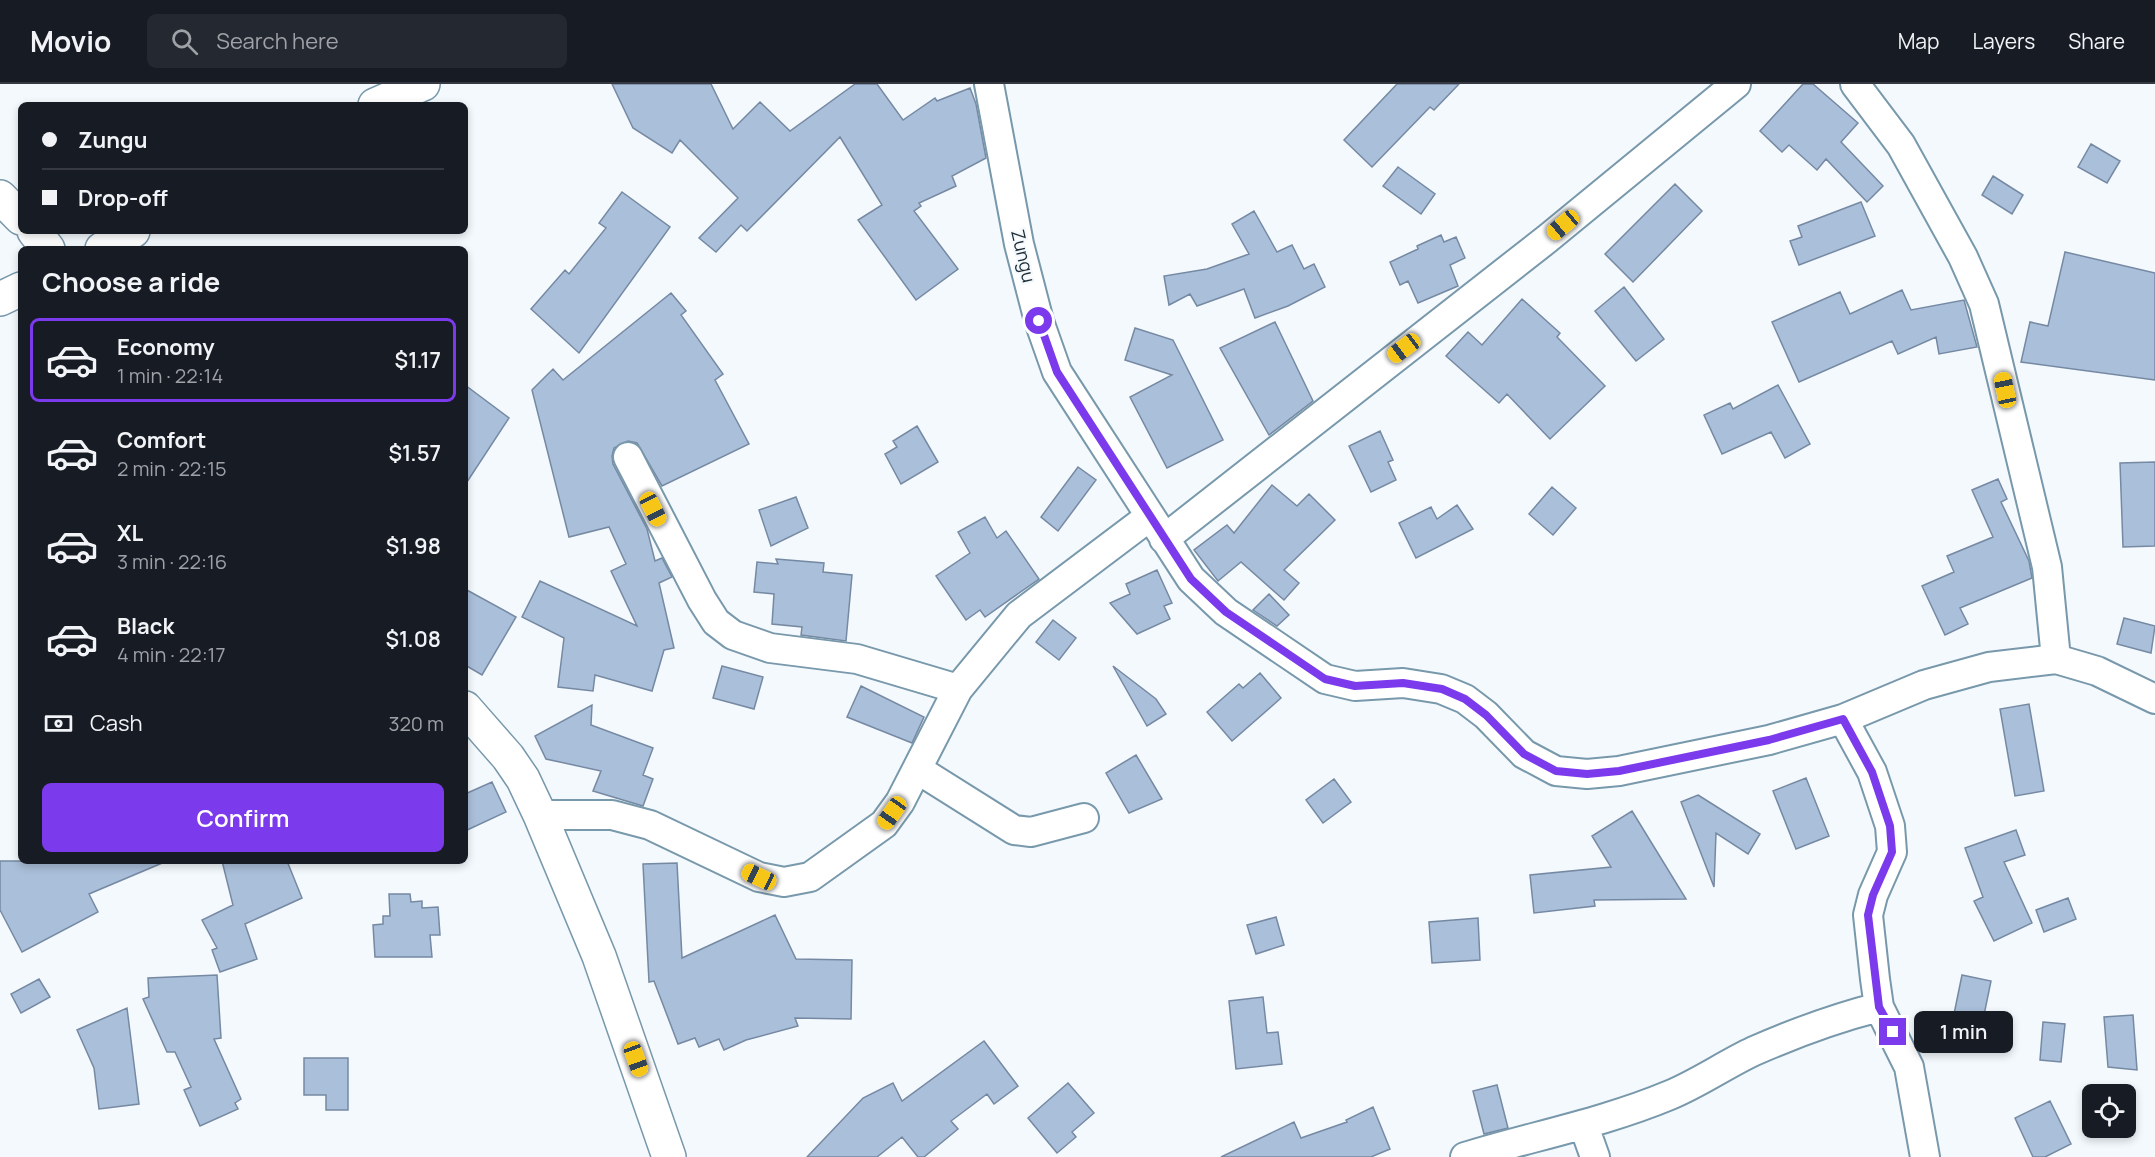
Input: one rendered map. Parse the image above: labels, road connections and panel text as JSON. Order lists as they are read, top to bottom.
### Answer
{
  "streets": {
    "street": ["Zungu"]
  },
  "page": {
    "header": "Movio",
    "search": "Search here",
    "nav": ["Map", "Layers", "Share"],
    "banner": ["Zungu", "Drop-off"],
    "heading": "Choose a ride",
    "list": [
      {
        "name": "Economy",
        "note": "1 min · 22:14",
        "value": "$1.17"
      },
      {
        "name": "Comfort",
        "note": "2 min · 22:15",
        "value": "$1.57"
      },
      {
        "name": "XL",
        "note": "3 min · 22:16",
        "value": "$1.98"
      },
      {
        "name": "Black",
        "note": "4 min · 22:17",
        "value": "$1.08"
      }
    ],
    "pay": ["Cash", "320 m"],
    "buttons": "Confirm",
    "bubble": "1 min"
  }
}
